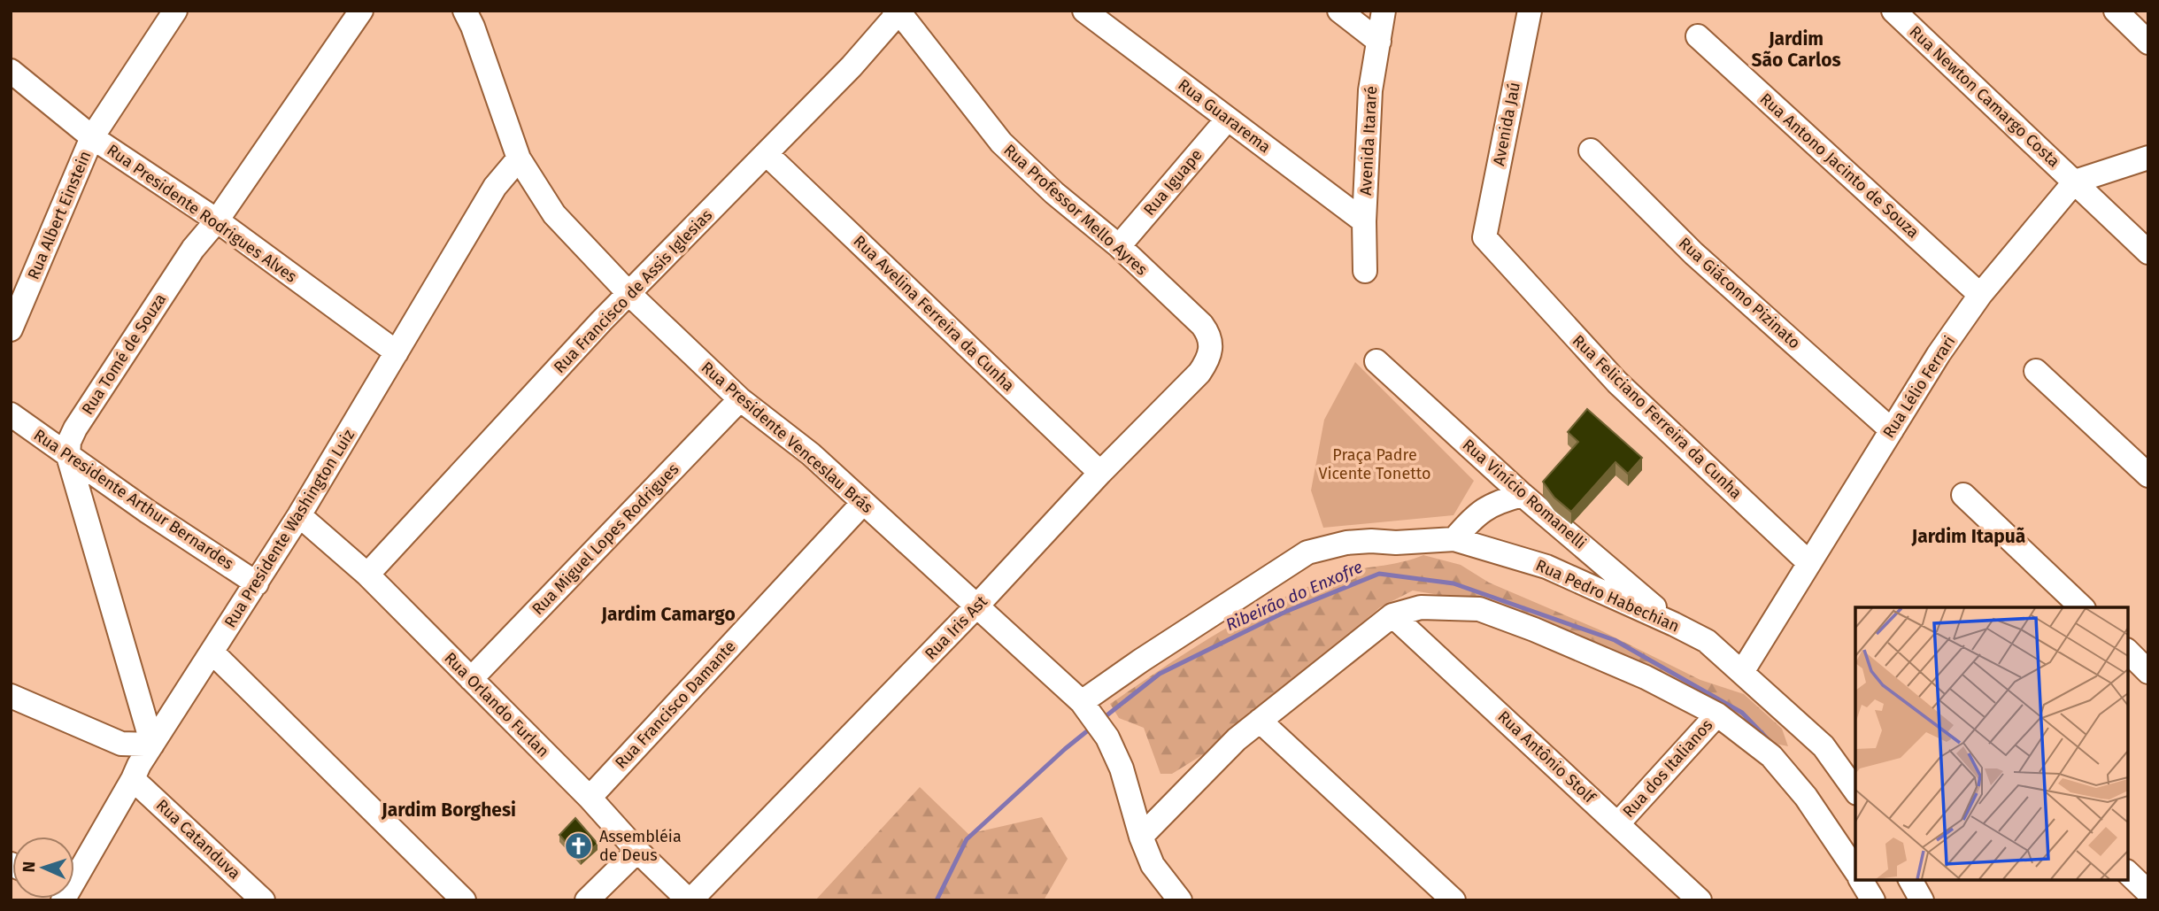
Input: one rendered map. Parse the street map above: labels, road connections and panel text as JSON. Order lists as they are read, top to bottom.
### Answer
{
  "streets": {
    "street": [
      "Rua Newton Camargo Costa",
      "Rua Guararema",
      "Avenida Jaú",
      "Avenida Itararé",
      "Rua Antono Jacinto de Souza",
      "Rua Iguape",
      "Rua Professor Mello Ayres",
      "Rua Presidente Rodrigues Alves",
      "Rua Albert Einstein",
      "Rua Francisco de Assis Iglesias",
      "Rua Giácomo Pizinato",
      "Rua Avelina Ferreira da Cunha",
      "Rua Tomé de Souza",
      "Rua Lélio Ferrari",
      "Rua Feliciano Ferreira da Cunha",
      "Rua Presidente Venceslau Brás",
      "Rua Vinício Romanelli",
      "Rua Presidente Arthur Bernardes",
      "Rua Presidente Washington Luiz",
      "Rua Miguel Lopes Rodrigues",
      "Rua Pedro Habechian",
      "Rua Iris Ast",
      "Rua Orlando Furlan",
      "Rua Francisco Damante",
      "Rua Antônio Stolf",
      "Rua dos Italianos",
      "Rua Catanduva"
    ]
  },
  "crossings": [
    ["Rua Newton Camargo Costa", "Rua Lélio Ferrari"],
    ["Rua Guararema", "Avenida Itararé"],
    ["Rua Guararema", "Rua Iguape"],
    ["Avenida Jaú", "Rua Feliciano Ferreira da Cunha"],
    ["Rua Antono Jacinto de Souza", "Rua Lélio Ferrari"],
    ["Rua Iguape", "Rua Professor Mello Ayres"],
    ["Rua Professor Mello Ayres", "Rua Francisco de Assis Iglesias"],
    ["Rua Professor Mello Ayres", "Rua Iris Ast"],
    ["Rua Presidente Rodrigues Alves", "Rua Albert Einstein"],
    ["Rua Presidente Rodrigues Alves", "Rua Tomé de Souza"],
    ["Rua Presidente Rodrigues Alves", "Rua Presidente Washington Luiz"],
    ["Rua Francisco de Assis Iglesias", "Rua Avelina Ferreira da Cunha"],
    ["Rua Francisco de Assis Iglesias", "Rua Presidente Venceslau Brás"],
    ["Rua Francisco de Assis Iglesias", "Rua Orlando Furlan"],
    ["Rua Giácomo Pizinato", "Rua Lélio Ferrari"],
    ["Rua Avelina Ferreira da Cunha", "Rua Iris Ast"],
    ["Rua Tomé de Souza", "Rua Presidente Arthur Bernardes"],
    ["Rua Lélio Ferrari", "Rua Feliciano Ferreira da Cunha"],
    ["Rua Lélio Ferrari", "Rua Pedro Habechian"],
    ["Rua Presidente Venceslau Brás", "Rua Presidente Washington Luiz"],
    ["Rua Presidente Venceslau Brás", "Rua Miguel Lopes Rodrigues"],
    ["Rua Presidente Venceslau Brás", "Rua Pedro Habechian"],
    ["Rua Presidente Venceslau Brás", "Rua Iris Ast"],
    ["Rua Presidente Venceslau Brás", "Rua Francisco Damante"],
    ["Rua Vinício Romanelli", "Rua Pedro Habechian"],
    ["Rua Presidente Arthur Bernardes", "Rua Presidente Washington Luiz"],
    ["Rua Presidente Washington Luiz", "Rua Orlando Furlan"],
    ["Rua Presidente Washington Luiz", "Rua Catanduva"],
    ["Rua Miguel Lopes Rodrigues", "Rua Orlando Furlan"],
    ["Rua Iris Ast", "Rua Orlando Furlan"],
    ["Rua Orlando Furlan", "Rua Francisco Damante"],
    ["Rua Antônio Stolf", "Rua dos Italianos"]
  ],
  "districts": [
    "Jardim São Carlos",
    "Jardim Itapuã",
    "Jardim Camargo",
    "Jardim Borghesi"
  ],
  "water": ["Ribeirão do Enxofre"],
  "parks": ["Praça Padre Vicente Tonetto"],
  "places": {
    "church": ["Assembléia de Deus"]
  },
  "north": "left"
}
